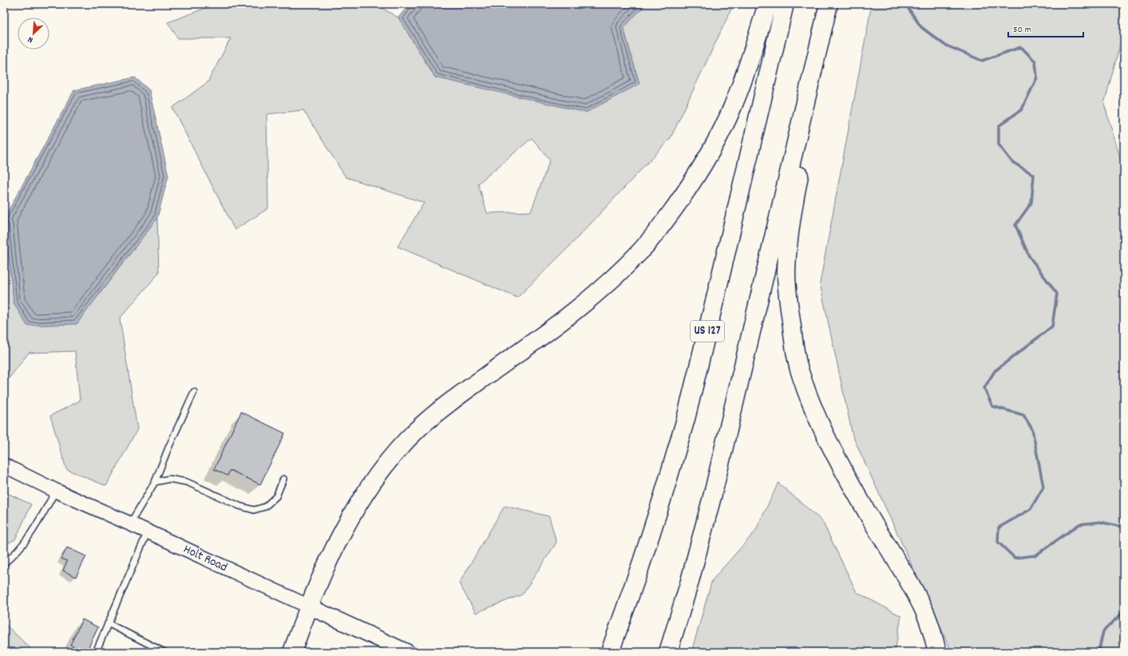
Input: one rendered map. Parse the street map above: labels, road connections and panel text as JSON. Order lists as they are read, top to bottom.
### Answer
{
  "streets": {
    "highway": ["US 127"],
    "main road": ["Holt Road"]
  },
  "scale_bar": "50 m",
  "north": "bottom left"
}
